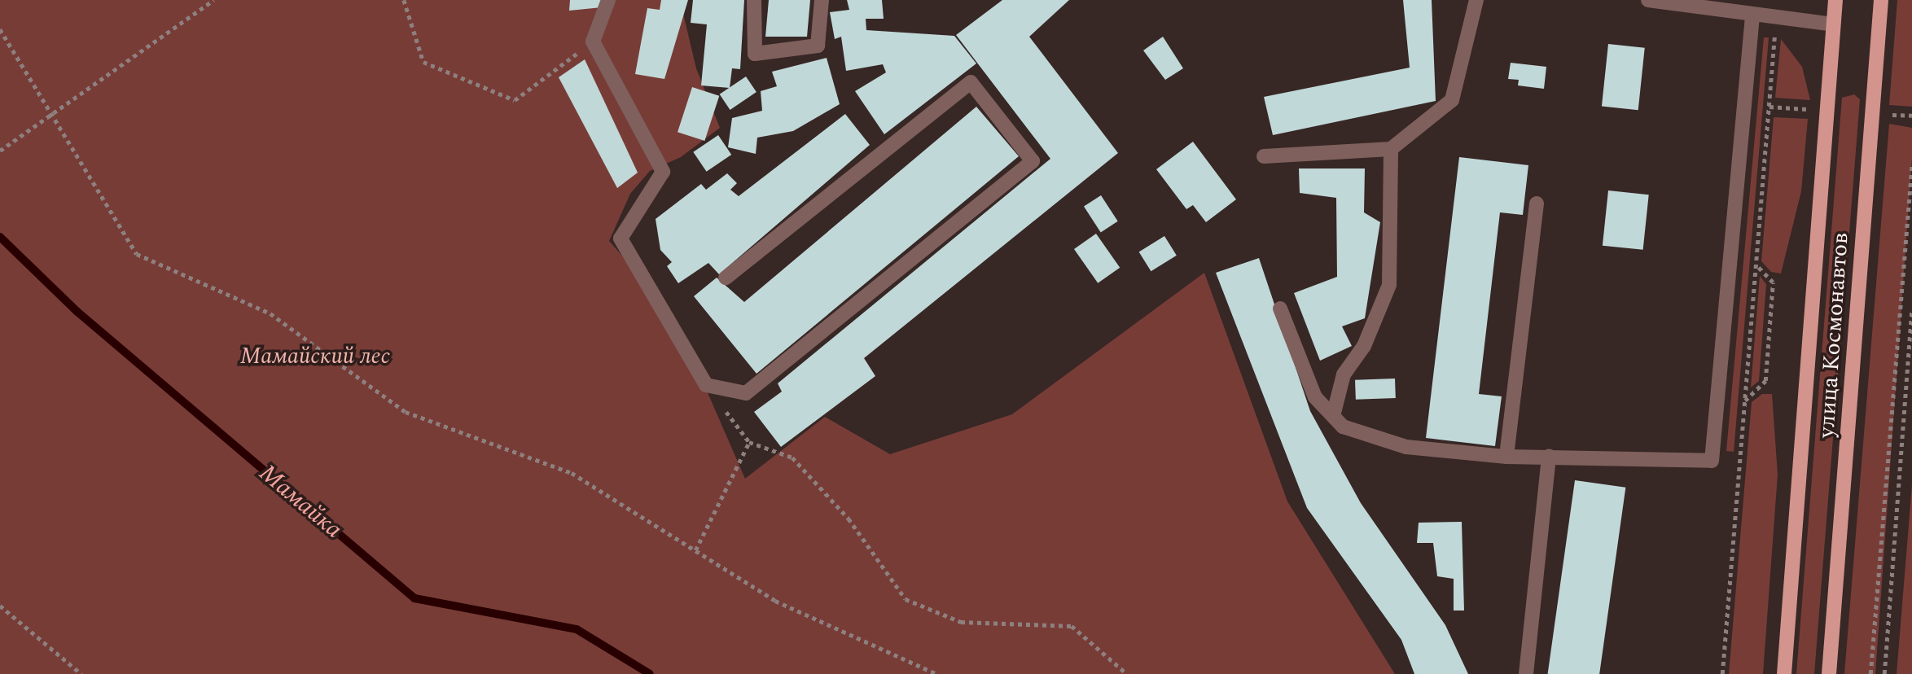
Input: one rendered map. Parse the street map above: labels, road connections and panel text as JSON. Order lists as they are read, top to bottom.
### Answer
{
  "streets": {
    "main road": ["улица Космонавтов"]
  },
  "water": ["Мамайка"],
  "parks": ["Мамайский лес"]
}
